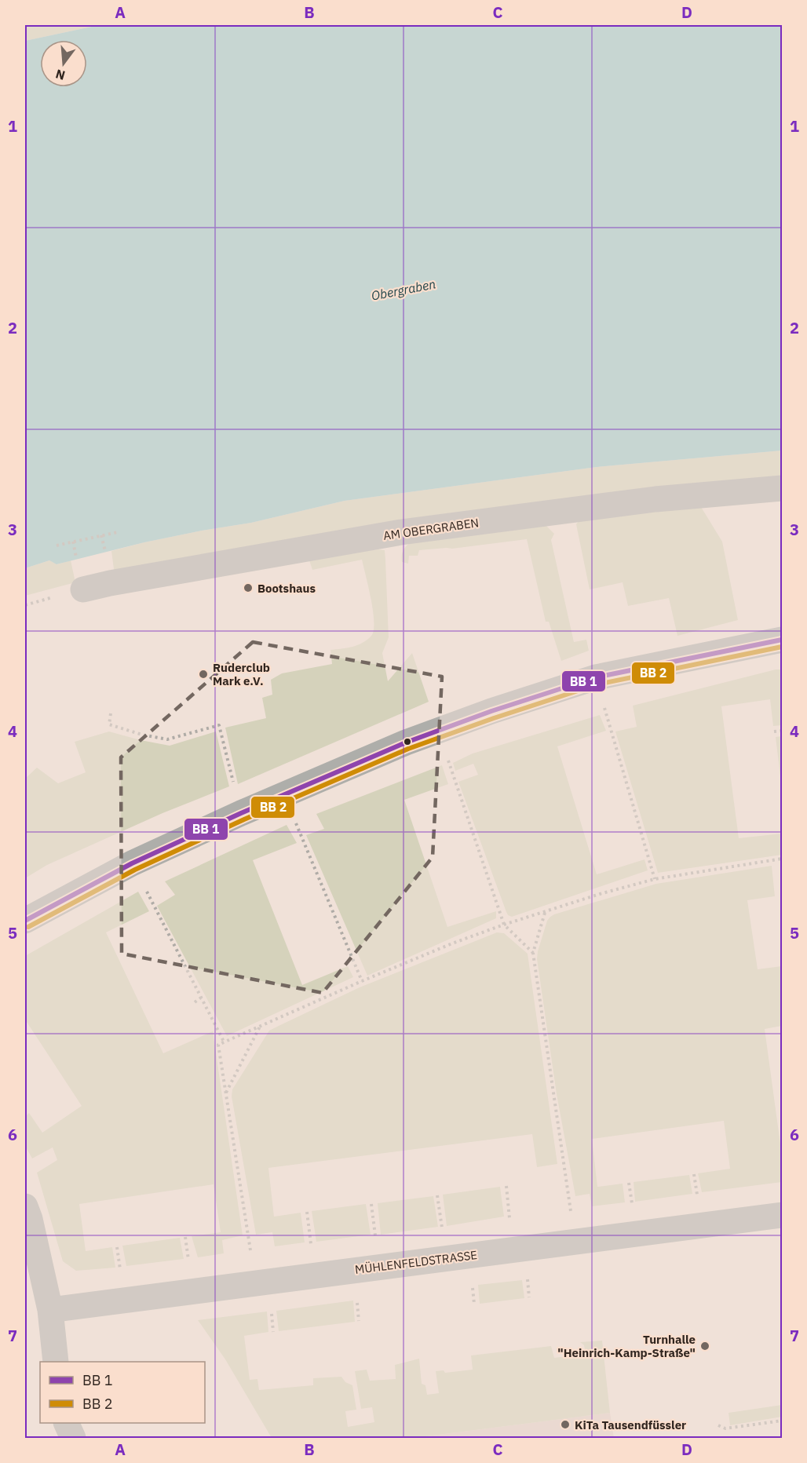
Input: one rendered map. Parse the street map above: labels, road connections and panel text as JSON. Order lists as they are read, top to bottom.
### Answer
{
  "streets": {
    "street": ["AM OBERGRABEN", "MÜHLENFELDSTRASSE"]
  },
  "water": ["Obergraben"],
  "places": [
    "Bootshaus",
    "Ruderclub Mark e.V.",
    "Turnhalle \"Heinrich-Kamp-Straße\"",
    "KiTa Tausendfüssler"
  ],
  "legend": ["BB 1", "BB 2"],
  "north": "bottom",
  "grid": {
    "columns": [
      "A",
      "B",
      "C",
      "D"
    ],
    "rows": [
      "1",
      "2",
      "3",
      "4",
      "5",
      "6",
      "7"
    ]
  }
}
